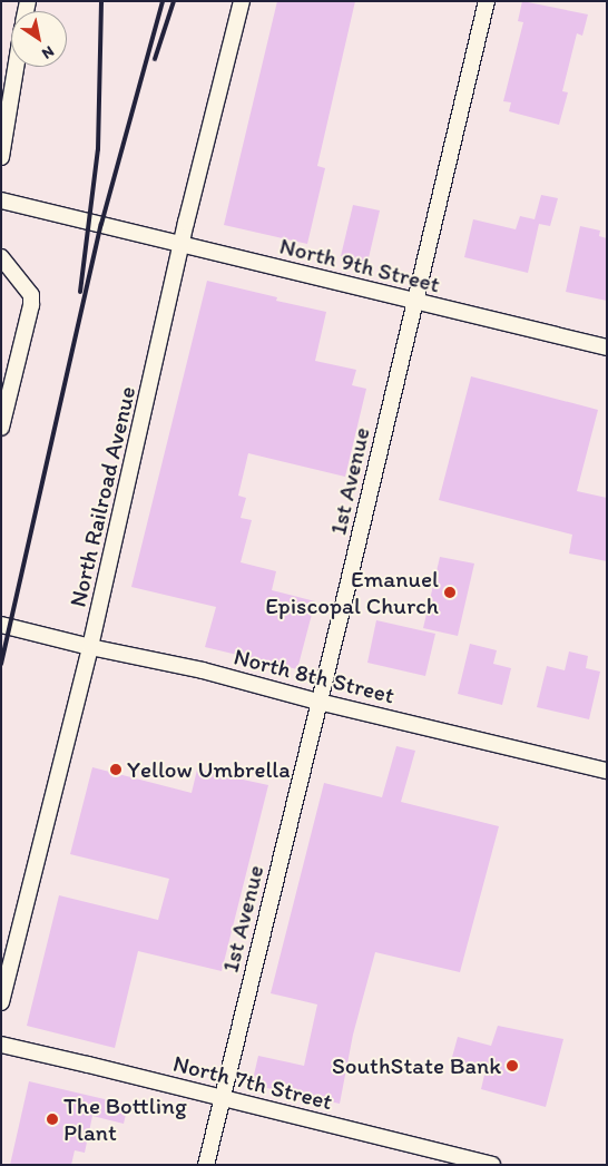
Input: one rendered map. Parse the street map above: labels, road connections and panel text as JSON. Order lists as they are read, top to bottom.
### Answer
{
  "streets": {
    "street": [
      "North 9th Street",
      "1st Avenue",
      "North Railroad Avenue",
      "North 8th Street",
      "North 7th Street"
    ]
  },
  "crossings": [
    ["North 9th Street", "1st Avenue"],
    ["North 9th Street", "North Railroad Avenue"],
    ["1st Avenue", "North 8th Street"],
    ["1st Avenue", "North 7th Street"],
    ["North Railroad Avenue", "North 8th Street"]
  ],
  "places": [
    "Emanuel Episcopal Church",
    "Yellow Umbrella",
    "SouthState Bank",
    "The Bottling Plant"
  ],
  "north": "bottom right"
}
